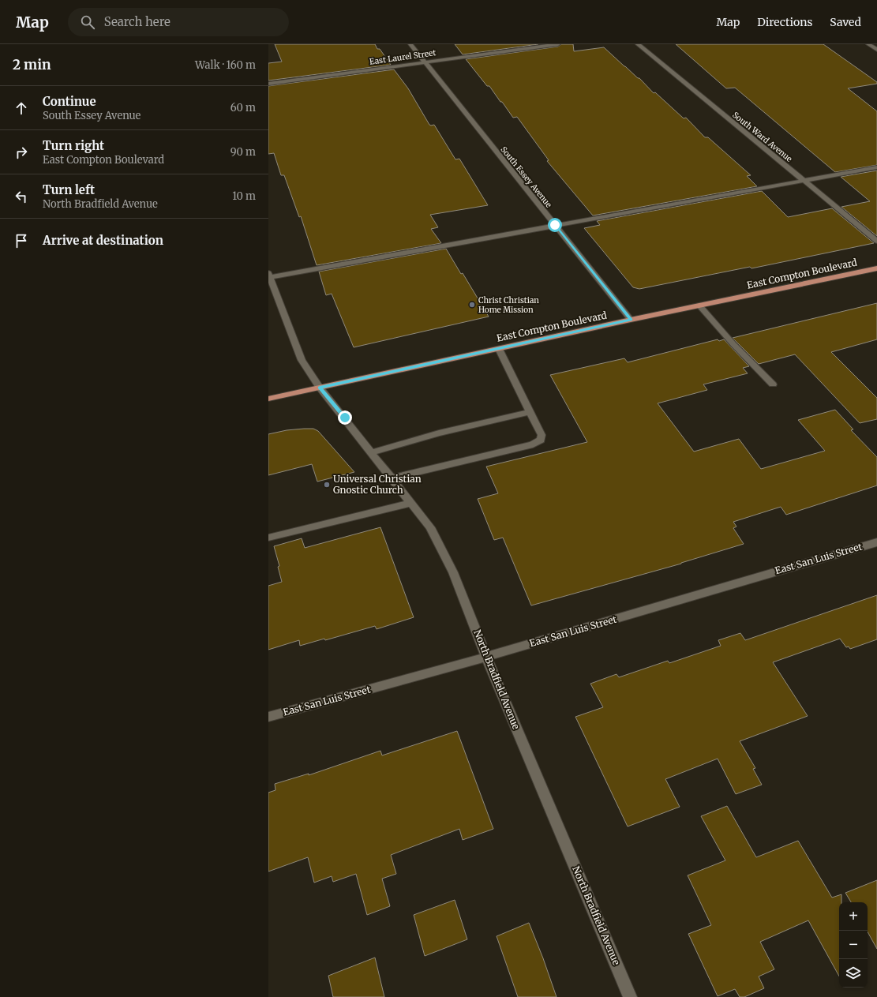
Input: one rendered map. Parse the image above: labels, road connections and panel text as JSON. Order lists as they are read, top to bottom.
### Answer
{
  "streets": {
    "main road": ["East Compton Boulevard"],
    "street": [
      "East Laurel Street",
      "South Ward Avenue",
      "South Essey Avenue",
      "East San Luis Street",
      "North Bradfield Avenue"
    ]
  },
  "crossings": [
    ["East Laurel Street", "South Essey Avenue"],
    ["South Essey Avenue", "East Compton Boulevard"],
    ["East Compton Boulevard", "North Bradfield Avenue"],
    ["East San Luis Street", "North Bradfield Avenue"]
  ],
  "places": ["Christ Christian Home Mission", "Universal Christian Gnostic Church"],
  "page": {
    "header": "Map",
    "search": "Search here",
    "nav": ["Map", "Directions", "Saved"],
    "heading": ["2 min", "Walk · 160 m"],
    "list": [
      ["Continue", "South Essey Avenue", "60 m"],
      ["Turn right", "East Compton Boulevard", "90 m"],
      ["Turn left", "North Bradfield Avenue", "10 m"],
      "Arrive at destination"
    ],
    "map_buttons": ["+", "−"]
  }
}
